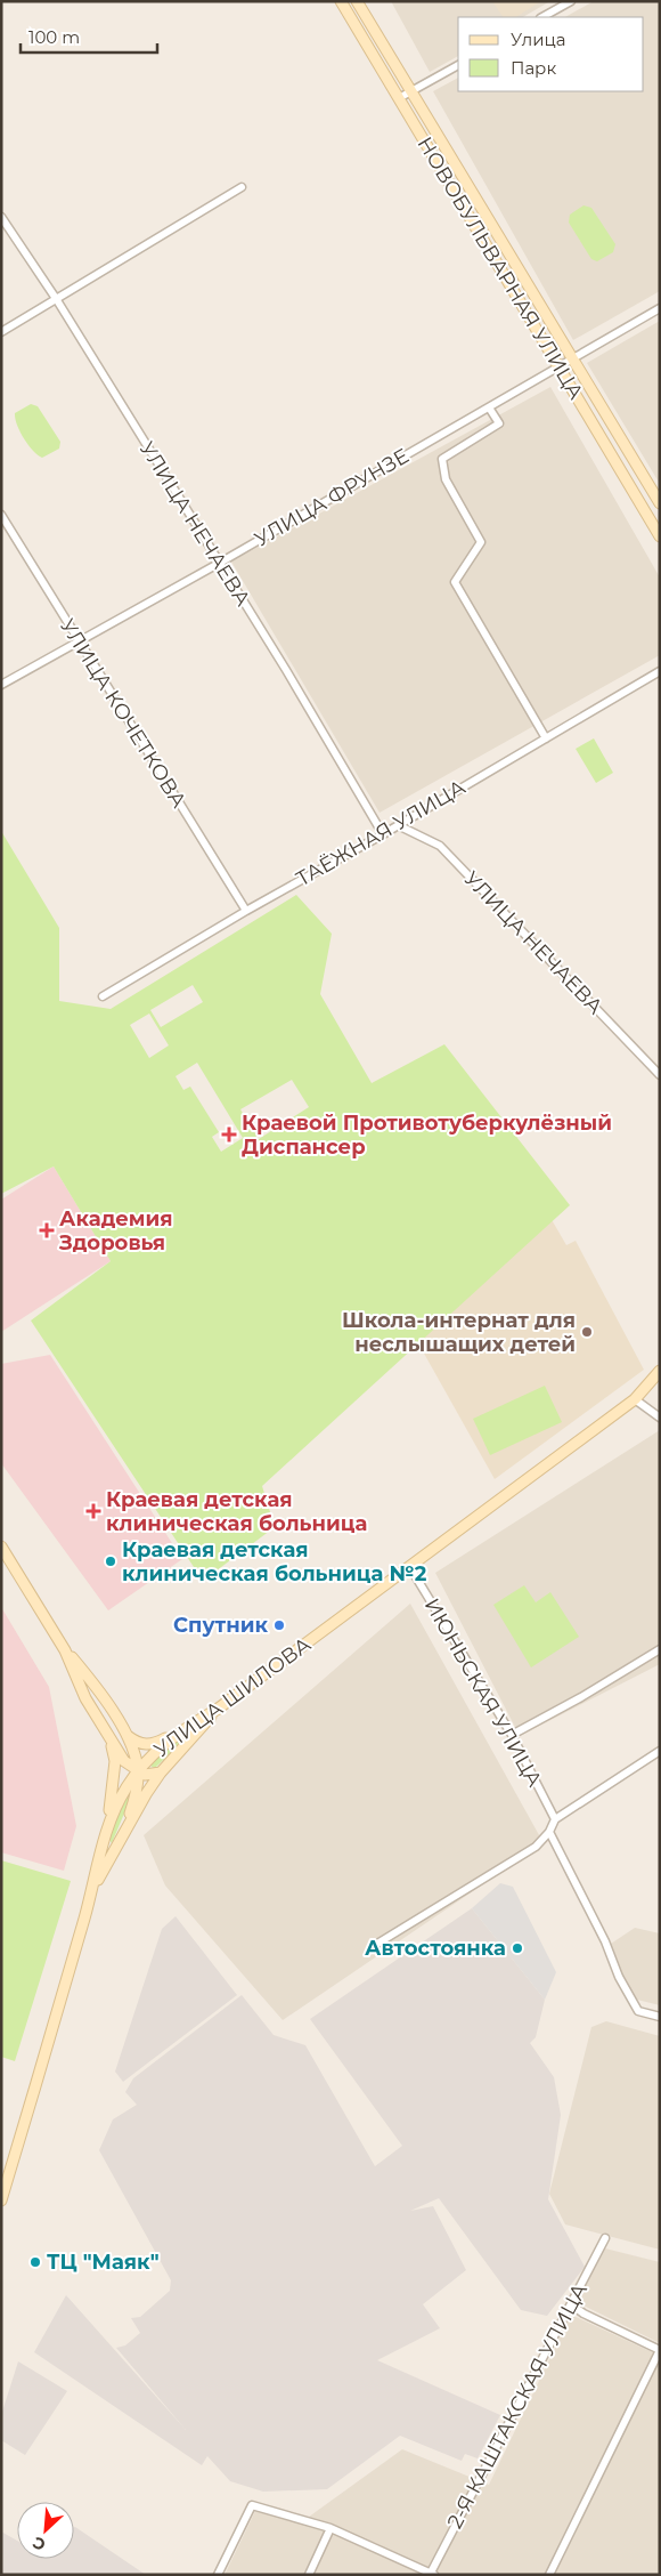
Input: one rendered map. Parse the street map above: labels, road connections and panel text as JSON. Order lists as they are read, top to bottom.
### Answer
{
  "streets": {
    "main road": ["НОВОБУЛЬВАРНАЯ УЛИЦА", "УЛИЦА ШИЛОВА"],
    "street": [
      "УЛИЦА ФРУНЗЕ",
      "УЛИЦА НЕЧАЕВА",
      "УЛИЦА КОЧЕТКОВА",
      "ТАЁЖНАЯ УЛИЦА",
      "ИЮНЬСКАЯ УЛИЦА",
      "2-Я КАШТАКСКАЯ УЛИЦА"
    ]
  },
  "crossings": [
    ["НОВОБУЛЬВАРНАЯ УЛИЦА", "УЛИЦА ФРУНЗЕ"],
    ["УЛИЦА ФРУНЗЕ", "УЛИЦА НЕЧАЕВА"],
    ["УЛИЦА ФРУНЗЕ", "УЛИЦА КОЧЕТКОВА"],
    ["УЛИЦА НЕЧАЕВА", "ТАЁЖНАЯ УЛИЦА"],
    ["УЛИЦА КОЧЕТКОВА", "ТАЁЖНАЯ УЛИЦА"],
    ["ИЮНЬСКАЯ УЛИЦА", "УЛИЦА ШИЛОВА"]
  ],
  "places": {
    "health": ["Краевой Противотуберкулёзный Диспансер", "Академия Здоровья", "Краевая детская клиническая больница"],
    "other": [
      "Школа-интернат для неслышащих детей",
      "Краевая детская клиническая больница №2",
      "Спутник",
      "Автостоянка",
      "ТЦ \"Маяк\""
    ]
  },
  "legend": ["Улица", "Парк"],
  "scale_bar": "100 m",
  "north": "bottom left"
}
